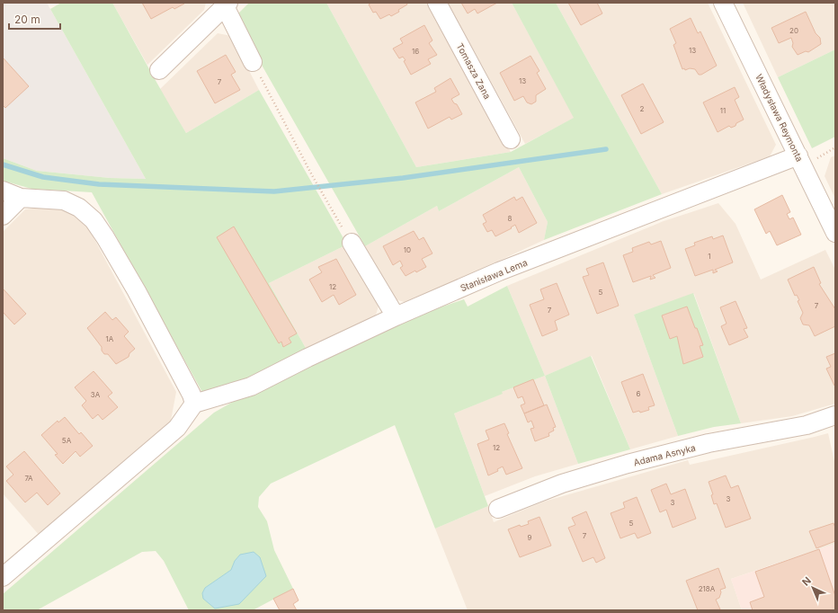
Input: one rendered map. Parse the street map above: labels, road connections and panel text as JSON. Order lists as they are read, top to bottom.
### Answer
{
  "streets": {
    "street": [
      "Tomasza Zana",
      "Władysława Reymonta",
      "Stanisława Lema",
      "Adama Asnyka"
    ]
  },
  "crossings": [
    ["Władysława Reymonta", "Stanisława Lema"]
  ],
  "house_numbers": [
    "20",
    "13",
    "16",
    "13",
    "7",
    "2",
    "11",
    "8",
    "10",
    "1",
    "12",
    "5",
    "7",
    "7",
    "1A",
    "6",
    "3A",
    "5A",
    "12",
    "7A",
    "3",
    "3",
    "5",
    "7",
    "9",
    "218A"
  ],
  "scale_bar": "20 m",
  "north": "top left"
}
